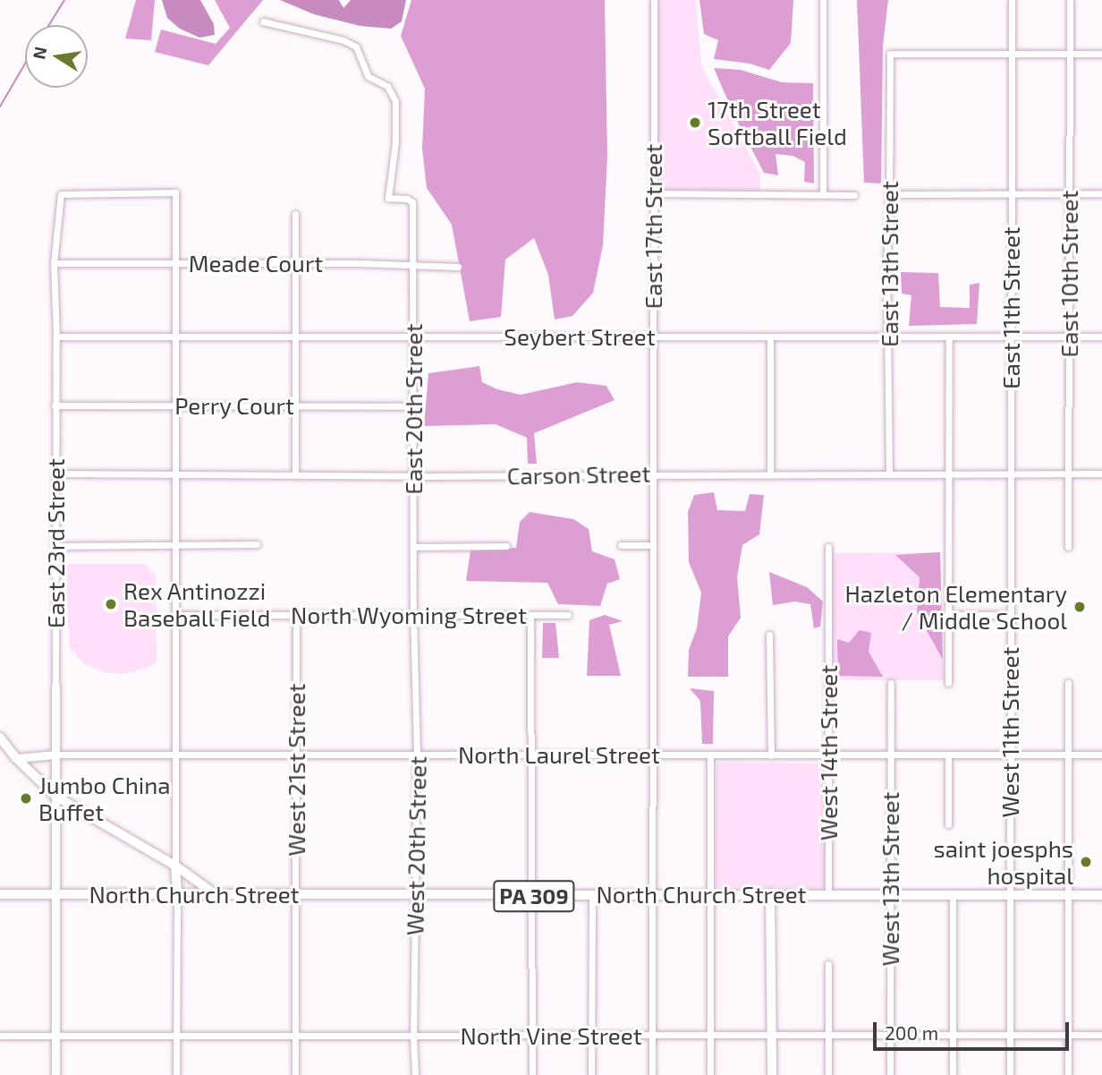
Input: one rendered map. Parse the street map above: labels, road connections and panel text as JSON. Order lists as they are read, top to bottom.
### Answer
{
  "streets": {
    "main road": ["North Church Street", "PA 309"],
    "street": [
      "East 17th Street",
      "Meade Court",
      "East 13th Street",
      "East 10th Street",
      "East 11th Street",
      "Seybert Street",
      "Perry Court",
      "East 20th Street",
      "Carson Street",
      "East 23rd Street",
      "North Wyoming Street",
      "West 11th Street",
      "West 14th Street",
      "North Laurel Street",
      "West 21st Street",
      "West 20th Street",
      "West 13th Street",
      "North Vine Street"
    ]
  },
  "crossings": [
    ["East 17th Street", "Seybert Street"],
    ["East 17th Street", "Carson Street"],
    ["East 17th Street", "North Laurel Street"],
    ["East 17th Street", "North Church Street"],
    ["East 17th Street", "North Vine Street"],
    ["Meade Court", "East 20th Street"],
    ["Meade Court", "East 23rd Street"],
    ["East 13th Street", "East 11th Street"],
    ["East 13th Street", "Seybert Street"],
    ["East 13th Street", "Carson Street"],
    ["East 10th Street", "Seybert Street"],
    ["East 10th Street", "Carson Street"],
    ["East 11th Street", "Seybert Street"],
    ["East 11th Street", "Carson Street"],
    ["East 11th Street", "West 11th Street"],
    ["Seybert Street", "East 20th Street"],
    ["Seybert Street", "East 23rd Street"],
    ["Perry Court", "East 20th Street"],
    ["Perry Court", "East 23rd Street"],
    ["East 20th Street", "Carson Street"],
    ["East 20th Street", "North Wyoming Street"],
    ["East 20th Street", "West 20th Street"],
    ["Carson Street", "East 23rd Street"],
    ["East 23rd Street", "North Laurel Street"],
    ["East 23rd Street", "North Church Street"],
    ["East 23rd Street", "North Vine Street"],
    ["North Wyoming Street", "West 21st Street"],
    ["North Wyoming Street", "West 20th Street"],
    ["West 11th Street", "North Laurel Street"],
    ["West 11th Street", "North Church Street"],
    ["West 11th Street", "North Vine Street"],
    ["West 14th Street", "North Laurel Street"],
    ["West 14th Street", "North Church Street"],
    ["North Laurel Street", "West 21st Street"],
    ["North Laurel Street", "West 20th Street"],
    ["North Laurel Street", "West 13th Street"],
    ["West 21st Street", "North Church Street"],
    ["West 21st Street", "North Vine Street"],
    ["West 20th Street", "North Church Street"],
    ["West 20th Street", "North Vine Street"],
    ["West 13th Street", "North Church Street"],
    ["West 13th Street", "North Vine Street"]
  ],
  "places": [
    "17th Street Softball Field",
    "Rex Antinozzi Baseball Field",
    "Hazleton Elementary / Middle School",
    "Jumbo China Buffet",
    "saint joesphs hospital"
  ],
  "scale_bar": "200 m",
  "north": "left"
}
